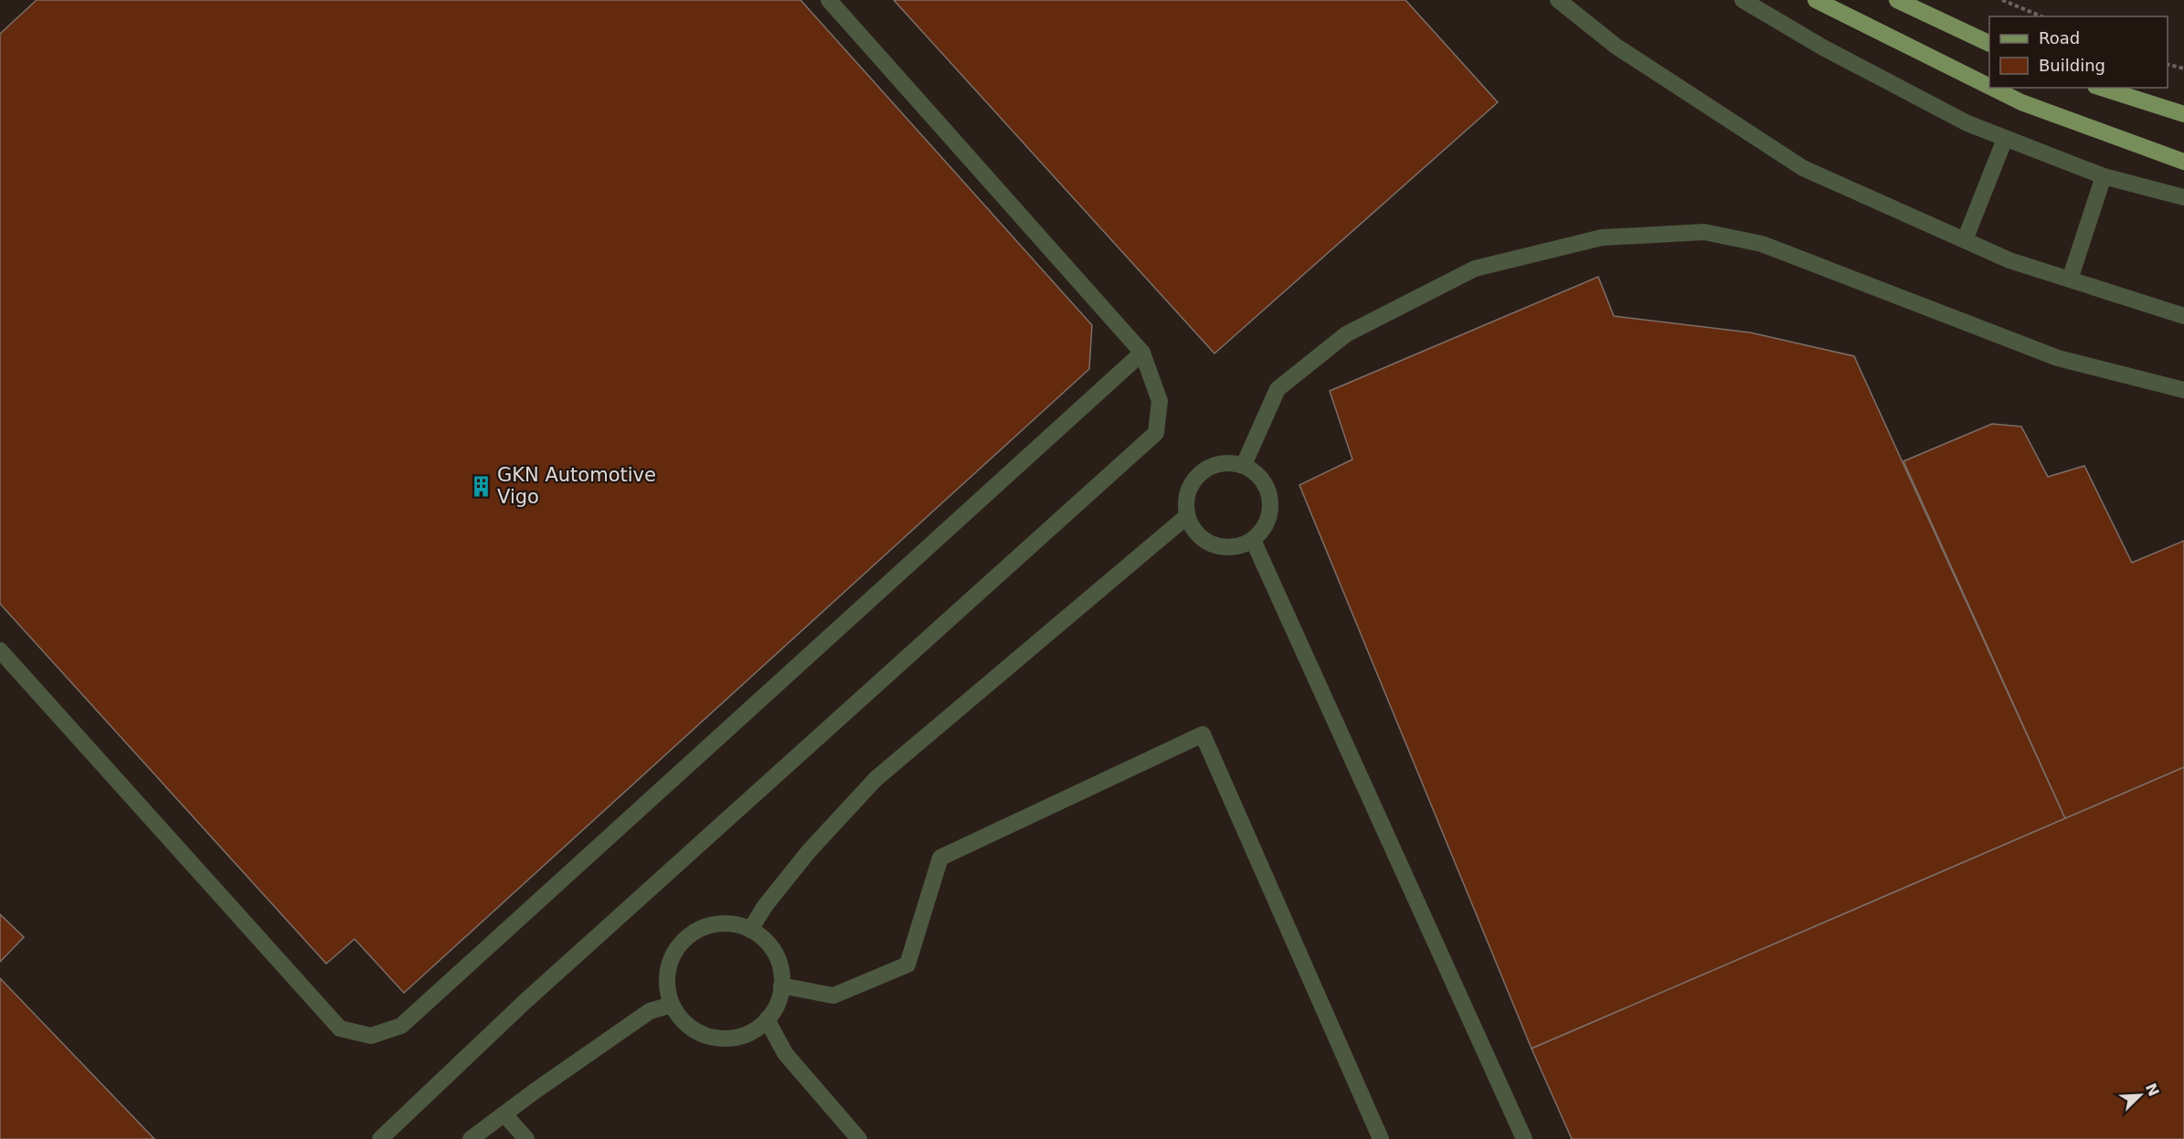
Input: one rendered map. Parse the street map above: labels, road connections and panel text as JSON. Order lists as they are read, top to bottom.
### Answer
{
  "places": {
    "building": ["GKN Automotive Vigo"]
  },
  "legend": ["Road", "Building"],
  "north": "top right"
}
